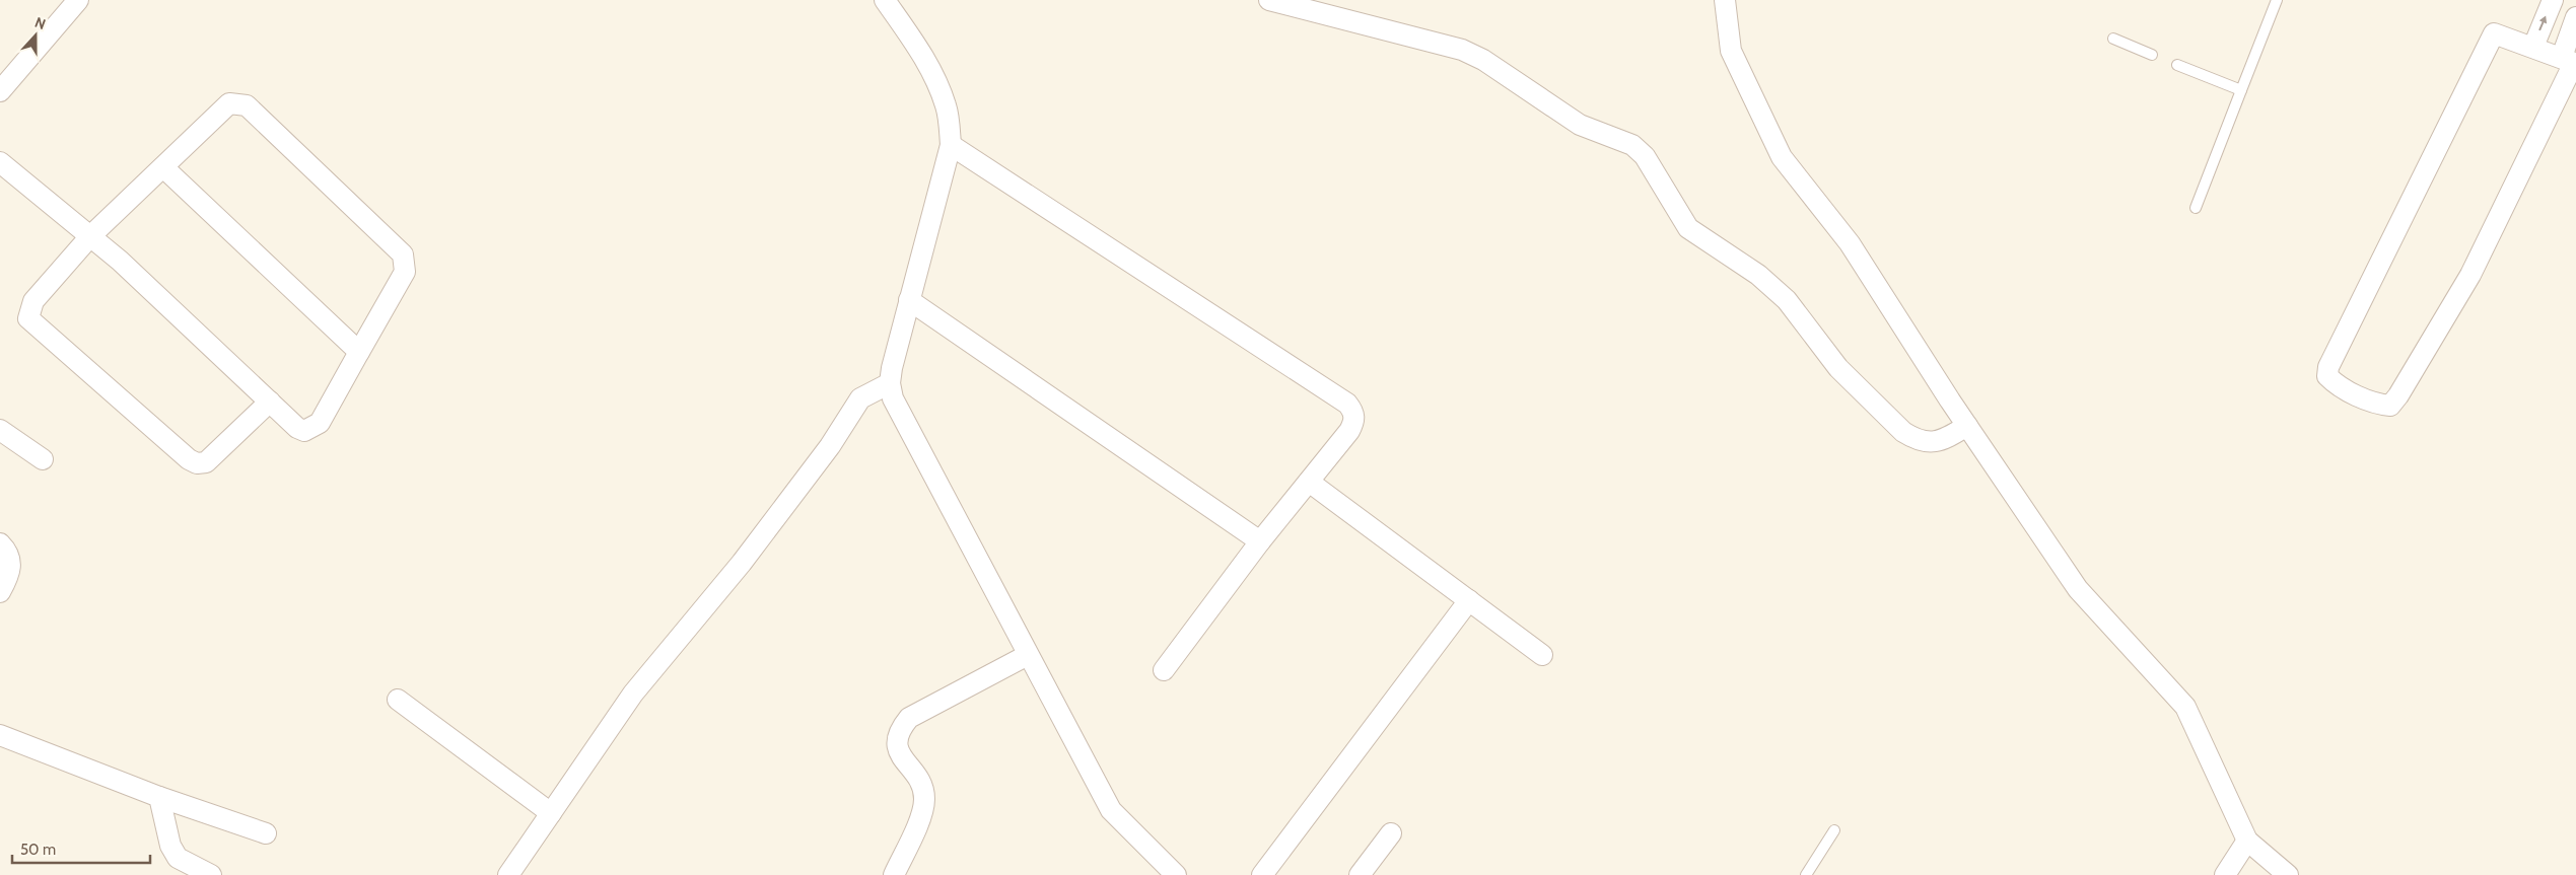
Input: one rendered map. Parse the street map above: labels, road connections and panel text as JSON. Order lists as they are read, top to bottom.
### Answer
{
  "scale_bar": "50 m",
  "north": "top"
}
